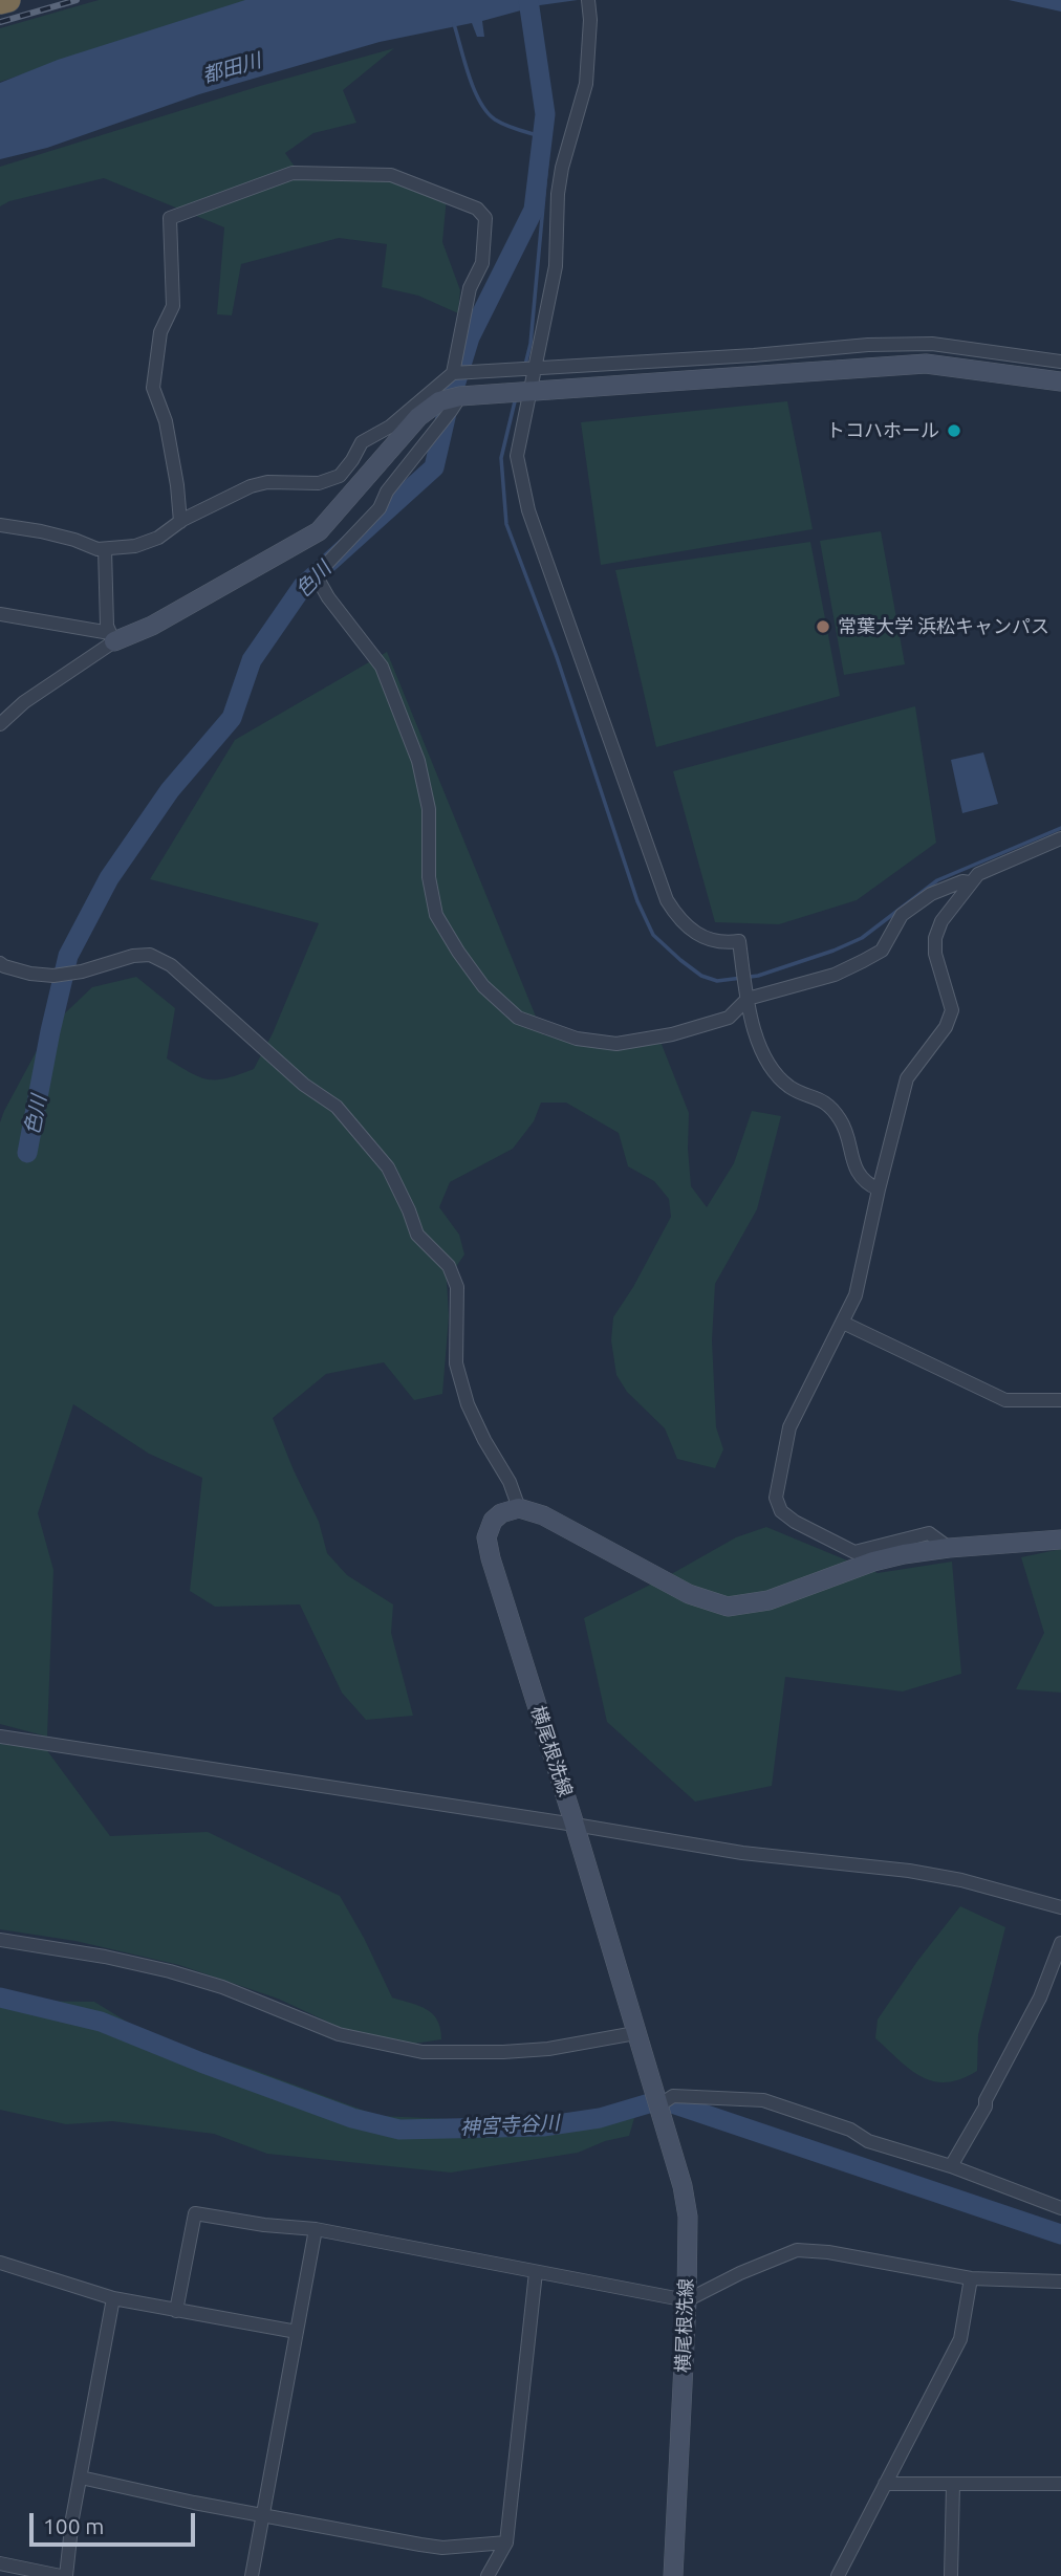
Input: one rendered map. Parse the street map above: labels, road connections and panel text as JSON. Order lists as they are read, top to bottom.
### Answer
{
  "streets": {
    "main road": ["横尾根洗線"]
  },
  "water": ["都田川", "色川", "神宮寺谷川"],
  "places": ["トコハホール", "常葉大学 浜松キャンパス"],
  "scale_bar": "100 m"
}
